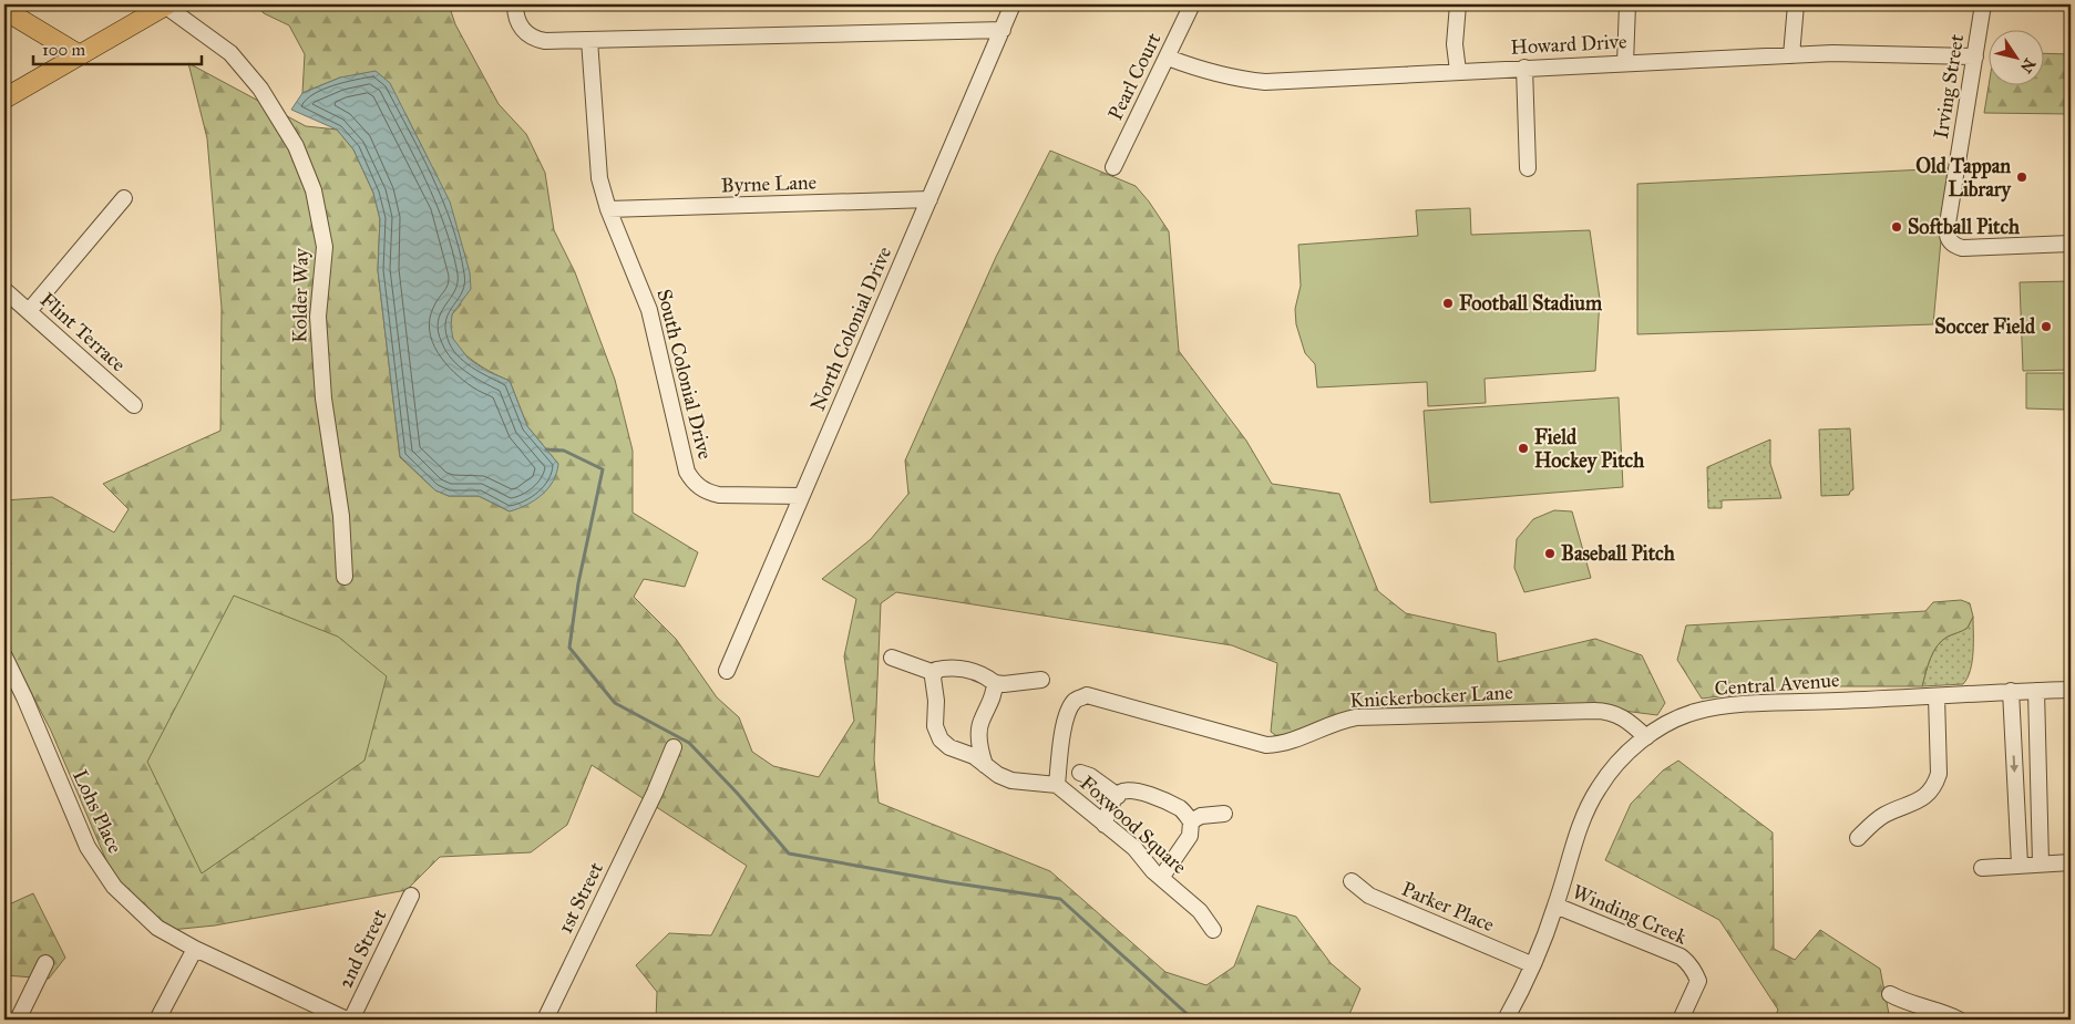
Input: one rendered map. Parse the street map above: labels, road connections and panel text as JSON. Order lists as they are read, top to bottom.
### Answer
{
  "streets": {
    "street": [
      "Howard Drive",
      "Pearl Court",
      "Irving Street",
      "Byrne Lane",
      "Kolder Way",
      "North Colonial Drive",
      "Flint Terrace",
      "South Colonial Drive",
      "Central Avenue",
      "Knickerbocker Lane",
      "Lohs Place",
      "Foxwood Square",
      "1st Street",
      "Parker Place",
      "Winding Creek",
      "2nd Street"
    ]
  },
  "crossings": [
    ["Howard Drive", "Pearl Court"],
    ["Howard Drive", "Irving Street"],
    ["Byrne Lane", "North Colonial Drive"],
    ["Byrne Lane", "South Colonial Drive"],
    ["North Colonial Drive", "South Colonial Drive"],
    ["Central Avenue", "Knickerbocker Lane"],
    ["Central Avenue", "Parker Place"],
    ["Central Avenue", "Winding Creek"],
    ["Knickerbocker Lane", "Foxwood Square"]
  ],
  "places": [
    "Old Tappan Library",
    "Softball Pitch",
    "Football Stadium",
    "Soccer Field",
    "Field Hockey Pitch",
    "Baseball Pitch"
  ],
  "scale_bar": "100 m",
  "north": "bottom right"
}
